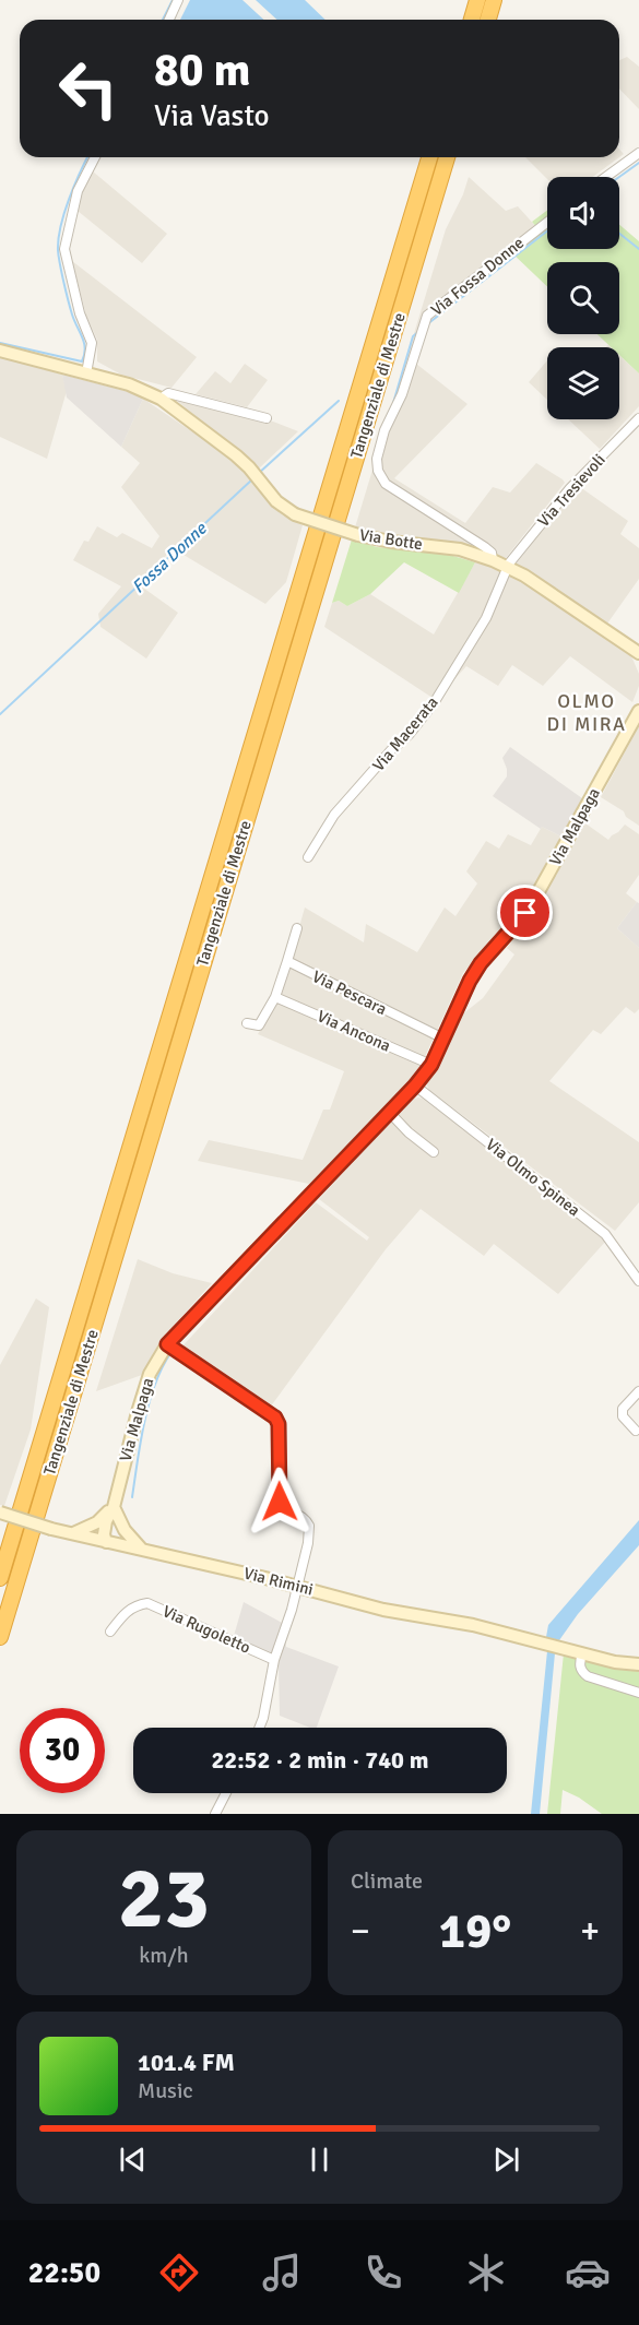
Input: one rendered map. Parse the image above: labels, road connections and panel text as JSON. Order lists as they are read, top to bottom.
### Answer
{
  "streets": {
    "highway": ["Tangenziale di Mestre"],
    "street": [
      "Via Fossa Donne",
      "Via Tresievoli",
      "Via Botte",
      "Via Macerata",
      "Via Malpaga",
      "Via Pescara",
      "Via Ancona",
      "Via Olmo Spinea",
      "Via Rimini",
      "Via Rugoletto"
    ]
  },
  "crossings": [
    ["Via Fossa Donne", "Via Botte"],
    ["Via Tresievoli", "Via Botte"],
    ["Via Tresievoli", "Via Macerata"],
    ["Via Botte", "Via Macerata"],
    ["Via Malpaga", "Via Pescara"],
    ["Via Malpaga", "Via Ancona"],
    ["Via Malpaga", "Via Olmo Spinea"],
    ["Via Malpaga", "Via Rimini"]
  ],
  "districts": ["OLMO DI MIRA"],
  "water": ["Fossa Donne"],
  "page": {
    "turn": ["80 m", "Via Vasto"],
    "limit": "30",
    "trip": "22:52 · 2 min · 740 m",
    "tile": [
      ["23", "km/h"],
      "Climate"
    ],
    "heat": ["−", "19°", "+"],
    "song": ["101.4 FM", "Music"],
    "tabs": "22:50"
  }
}
